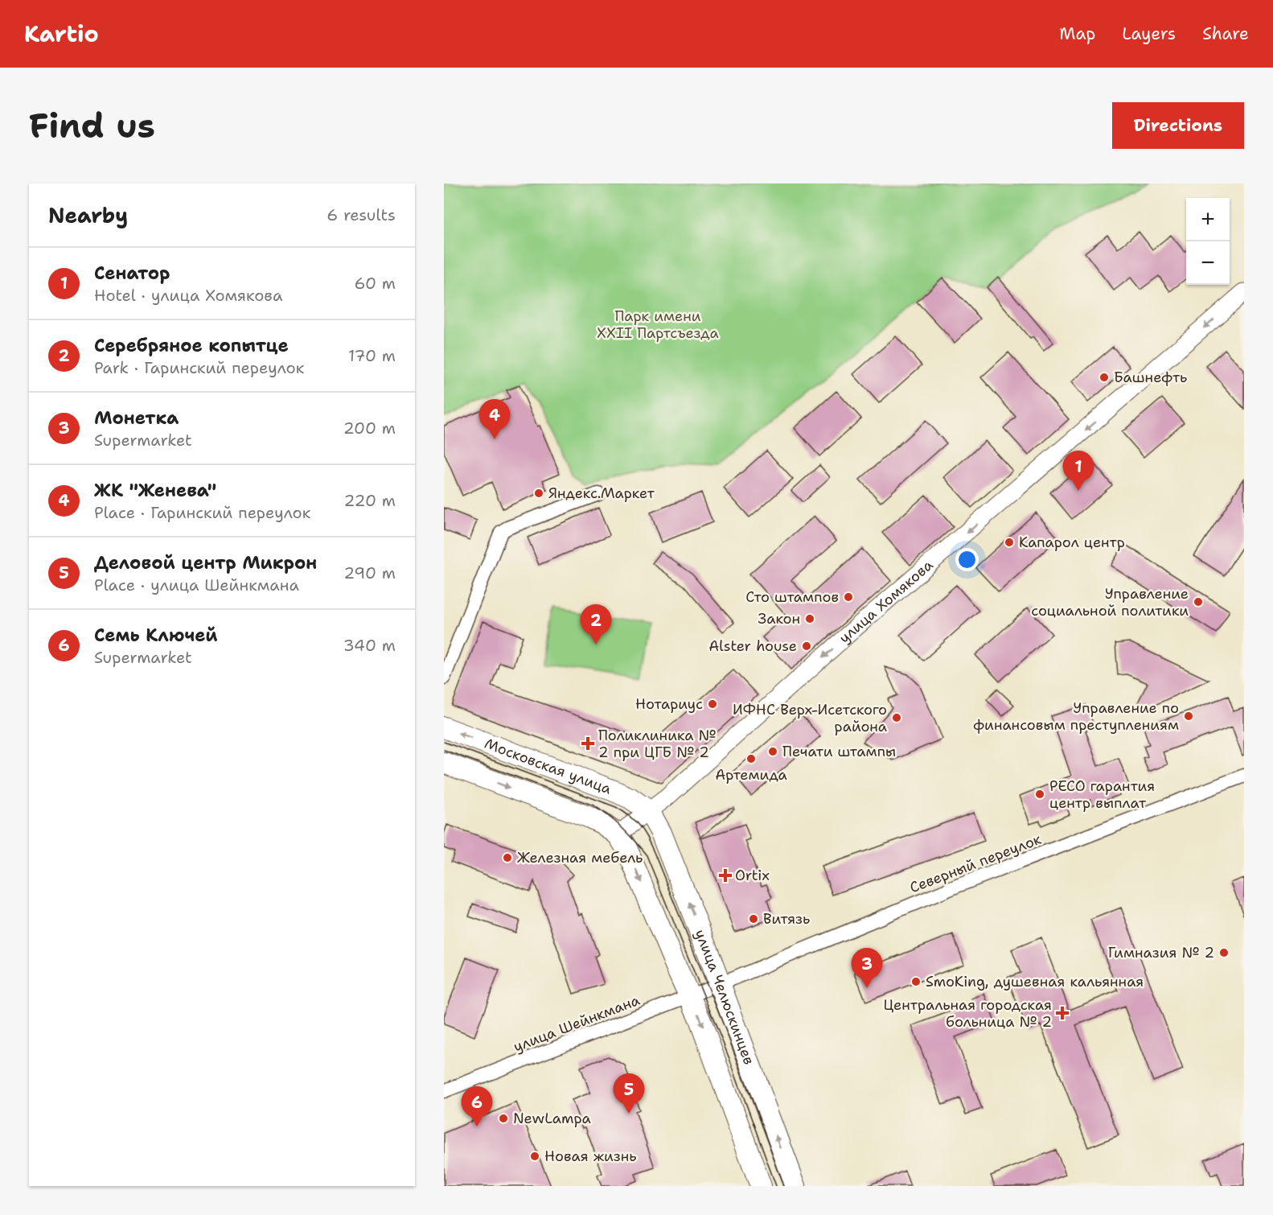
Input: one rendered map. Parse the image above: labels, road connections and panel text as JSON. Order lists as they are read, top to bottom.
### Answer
{
  "streets": {
    "main road": ["Московская улица", "улица Челюскинцев"],
    "street": ["улица Хомякова", "Северный переулок", "улица Шейнкмана"]
  },
  "crossings": [
    ["улица Хомякова", "Московская улица"],
    ["улица Хомякова", "улица Челюскинцев"],
    ["Московская улица", "улица Челюскинцев"],
    ["Северный переулок", "улица Челюскинцев"],
    ["Северный переулок", "улица Шейнкмана"],
    ["улица Челюскинцев", "улица Шейнкмана"]
  ],
  "one_way": ["улица Хомякова"],
  "parks": ["Парк имени XXII Партсъезда"],
  "places": {
    "other": [
      "Башнефть",
      "Яндекс.Маркет",
      "Капарол центр",
      "Сто штампов",
      "Управление социальной политики",
      "Закон",
      "Alster house",
      "Нотариус",
      "Управление по финансовым преступлениям",
      "ИФНС Верх-Исетского района",
      "Печати штампы",
      "Артемида",
      "РЕСО гарантия центр выплат",
      "Железная мебель",
      "Витязь",
      "Гимназия № 2",
      "SmoKing, душевная кальянная",
      "NewLampa",
      "Новая жизнь"
    ],
    "health": ["Поликлиника № 2 при ЦГБ № 2", "Ortix", "Центральная городская больница № 2"]
  },
  "page": {
    "header": "Kartio",
    "nav": ["Map", "Layers", "Share"],
    "buttons": "Directions",
    "title": "Find us",
    "heading": ["Nearby", "6 results"],
    "map_buttons": ["+", "−"],
    "list": [
      {
        "mark": "1",
        "name": "Сенатор",
        "note": "Hotel · улица Хомякова",
        "value": "60 m"
      },
      {
        "mark": "2",
        "name": "Серебряное копытце",
        "note": "Park · Гаринский переулок",
        "value": "170 m"
      },
      {
        "mark": "3",
        "name": "Монетка",
        "note": "Supermarket",
        "value": "200 m"
      },
      {
        "mark": "4",
        "name": "ЖК \"Женева\"",
        "note": "Place · Гаринский переулок",
        "value": "220 m"
      },
      {
        "mark": "5",
        "name": "Деловой центр Микрон",
        "note": "Place · улица Шейнкмана",
        "value": "290 m"
      },
      {
        "mark": "6",
        "name": "Семь Ключей",
        "note": "Supermarket",
        "value": "340 m"
      }
    ],
    "pins": [
      "4",
      "1",
      "2",
      "3",
      "5",
      "6"
    ]
  }
}
